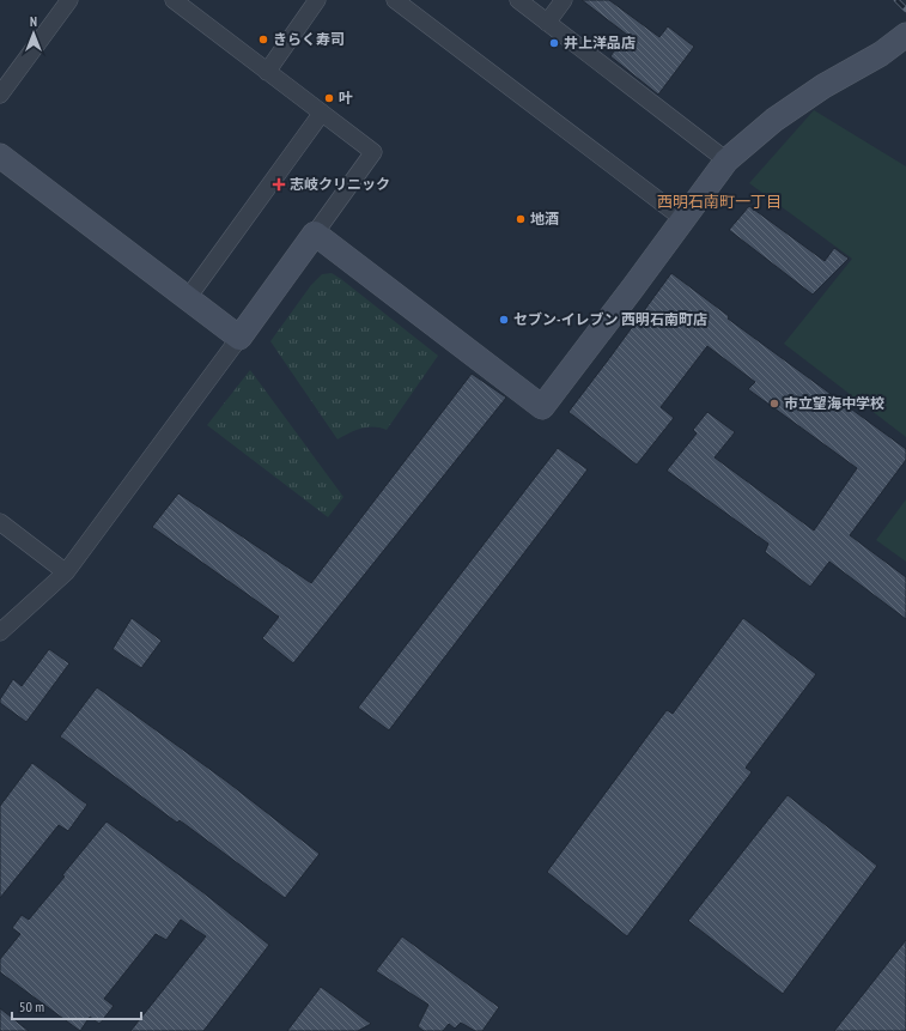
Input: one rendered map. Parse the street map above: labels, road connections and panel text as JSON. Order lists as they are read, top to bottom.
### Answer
{
  "districts": ["西明石南町一丁目"],
  "places": {
    "other": [
      "きらく寿司",
      "井上洋品店",
      "叶",
      "地酒",
      "セブン-イレブン 西明石南町店",
      "市立望海中学校"
    ],
    "health": ["志岐クリニック"]
  },
  "scale_bar": "50 m",
  "north": "top"
}
